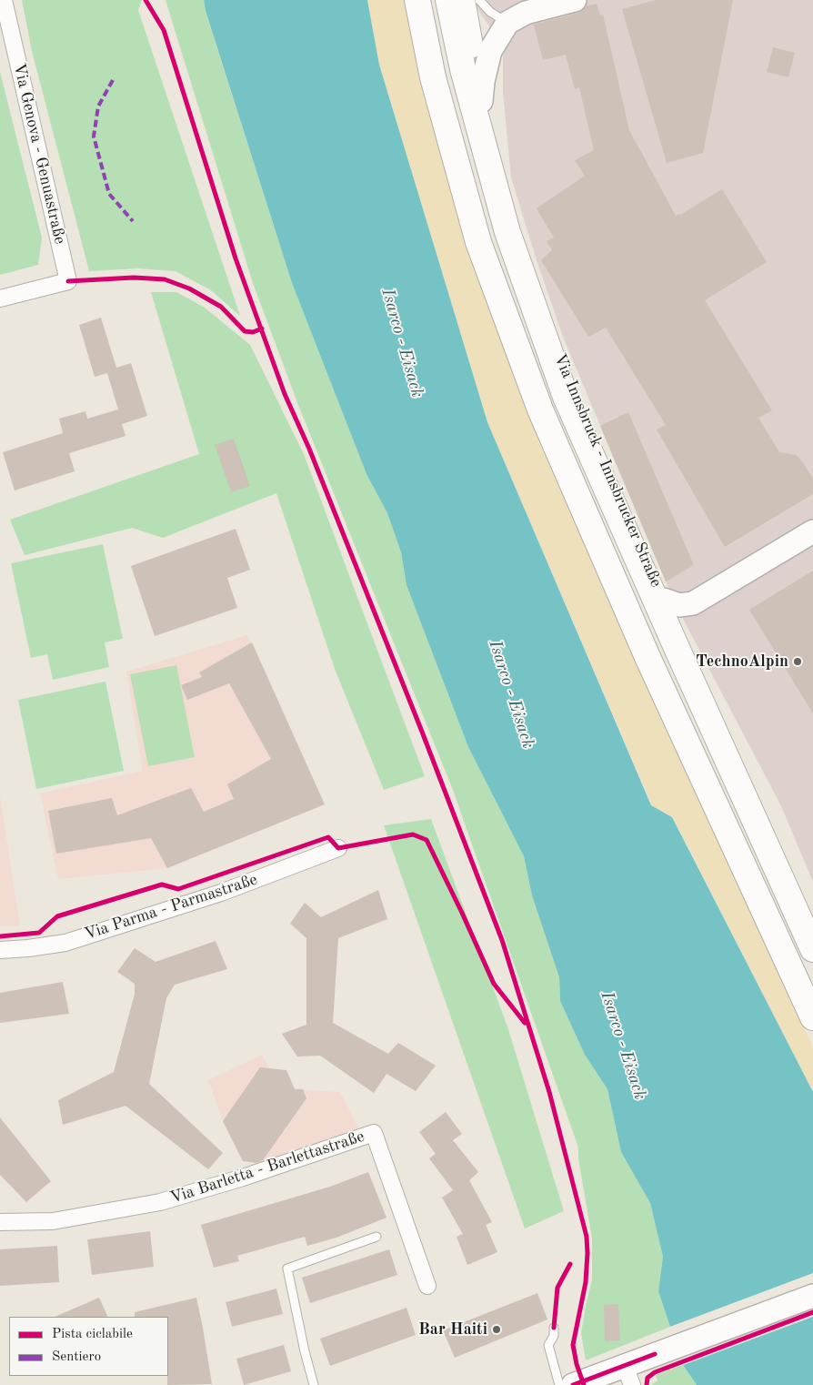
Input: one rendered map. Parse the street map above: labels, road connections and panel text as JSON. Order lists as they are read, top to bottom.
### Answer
{
  "streets": {
    "main road": ["Via Innsbruck - Innsbrucker Straße"],
    "street": ["Via Genova - Genuastraße", "Via Parma - Parmastraße", "Via Barletta - Barlettastraße"]
  },
  "water": ["Isarco - Eisack"],
  "places": ["TechnoAlpin", "Bar Haiti"],
  "legend": ["Pista ciclabile", "Sentiero"]
}
